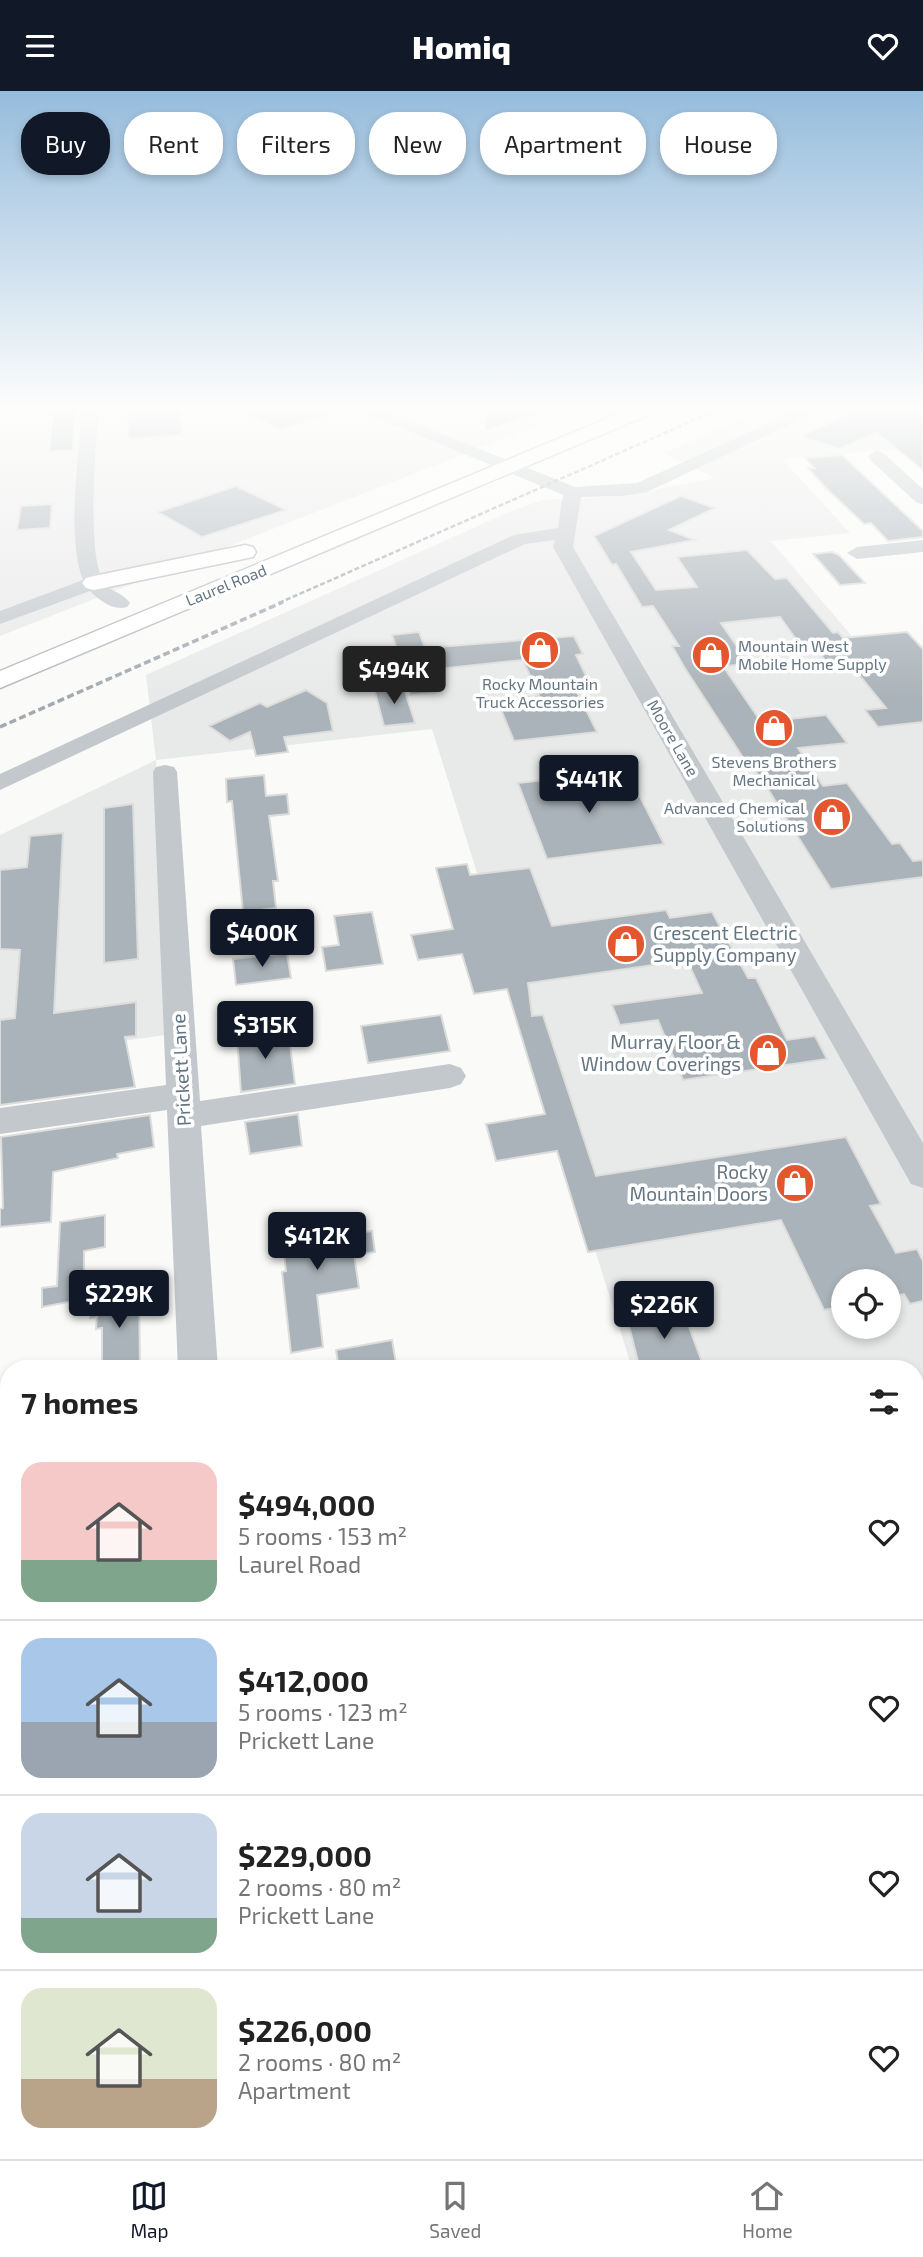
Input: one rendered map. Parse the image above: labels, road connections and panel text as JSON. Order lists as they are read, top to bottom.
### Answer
{
  "streets": {
    "main road": ["Laurel Road"],
    "street": ["Moore Lane", "Prickett Lane"]
  },
  "places": {
    "shop": [
      "Rocky Mountain Truck Accessories",
      "Mountain West Mobile Home Supply",
      "Stevens Brothers Mechanical",
      "Advanced Chemical Solutions",
      "Crescent Electric Supply Company",
      "Murray Floor & Window Coverings",
      "Rocky Mountain Doors"
    ]
  },
  "page": {
    "header": "Homiq",
    "chip": [
      "Buy",
      "Rent",
      "Filters",
      "New",
      "Apartment",
      "House"
    ],
    "price": [
      "$494K",
      "$441K",
      "$400K",
      "$315K",
      "$412K",
      "$229K",
      "$226K"
    ],
    "heading": "7 homes",
    "list": [
      {
        "name": "$494,000",
        "note": "5 rooms · 153 m² · Laurel Road"
      },
      {
        "name": "$412,000",
        "note": "5 rooms · 123 m² · Prickett Lane"
      },
      {
        "name": "$229,000",
        "note": "2 rooms · 80 m² · Prickett Lane"
      },
      {
        "name": "$226,000",
        "note": "2 rooms · 80 m² · Apartment"
      }
    ],
    "tabs": ["Map", "Saved", "Home"]
  }
}
